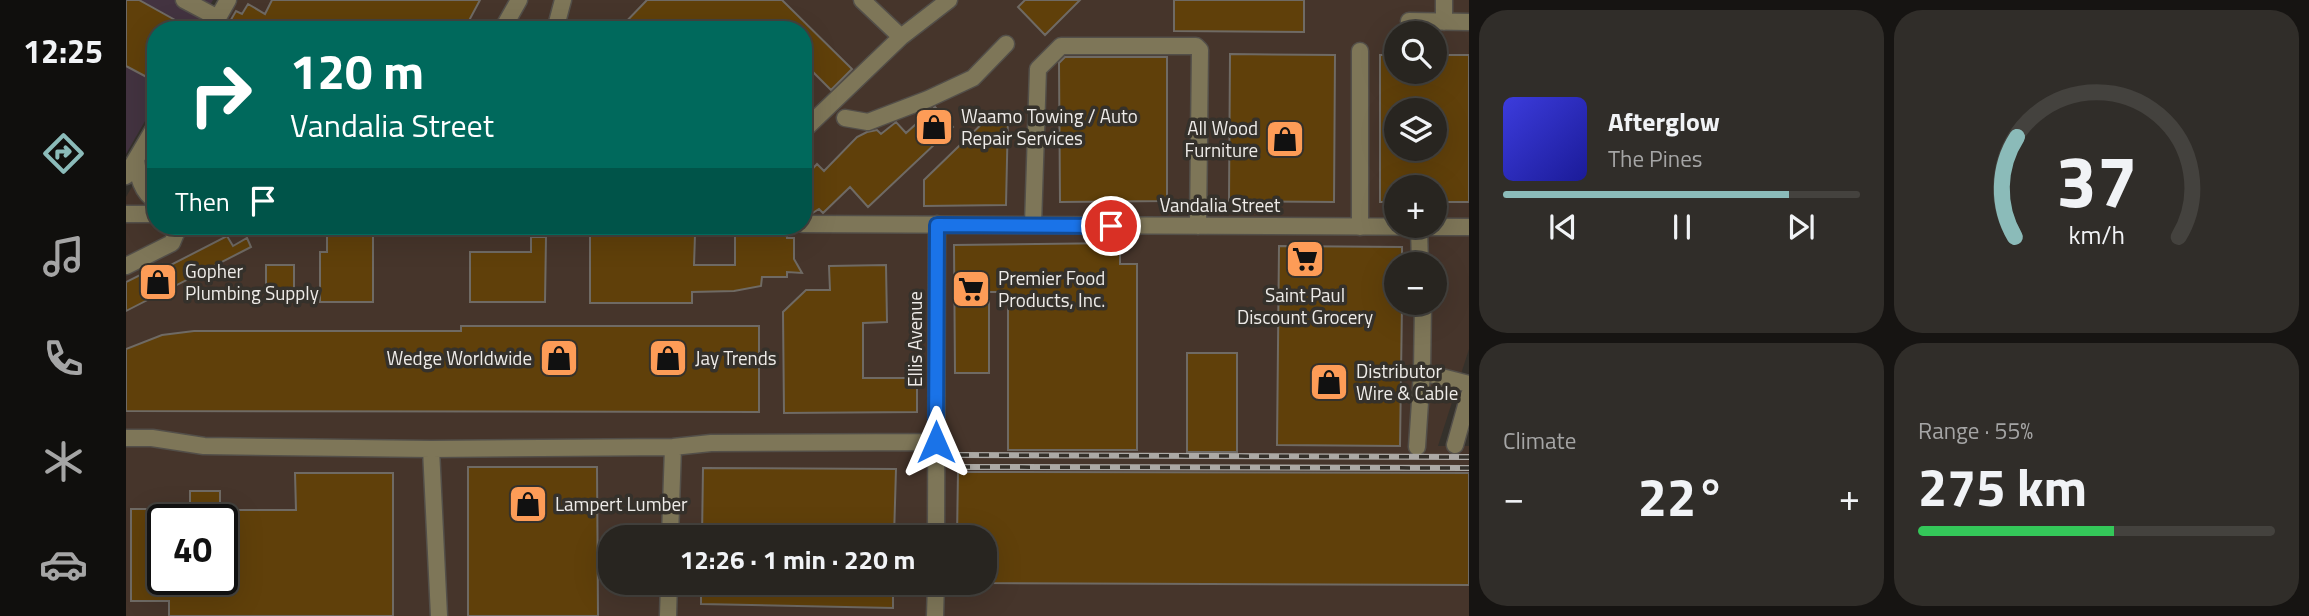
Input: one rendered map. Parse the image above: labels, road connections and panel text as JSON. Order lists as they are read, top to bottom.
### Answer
{
  "streets": {
    "street": ["Vandalia Street", "Ellis Avenue"]
  },
  "crossings": [
    ["Vandalia Street", "Ellis Avenue"]
  ],
  "places": {
    "shop": [
      "Waamo Towing / Auto Repair Services",
      "All Wood Furniture",
      "Gopher Plumbing Supply",
      "Wedge Worldwide",
      "Jay Trends",
      "Distributor Wire & Cable",
      "Lampert Lumber"
    ],
    "supermarket": ["Saint Paul Discount Grocery", "Premier Food Products, Inc."]
  },
  "page": {
    "tabs": "12:25",
    "map_buttons": ["+", "−"],
    "turn": ["120 m", "Vandalia Street"],
    "song": ["Afterglow", "The Pines"],
    "then": "Then",
    "tile": [
      "Climate",
      ["Range · 55%", "275 km"]
    ],
    "heat": ["−", "22°", "+"],
    "limit": "40",
    "trip": "12:26 · 1 min · 220 m",
    "gauge": ["37", "km/h"]
  }
}
